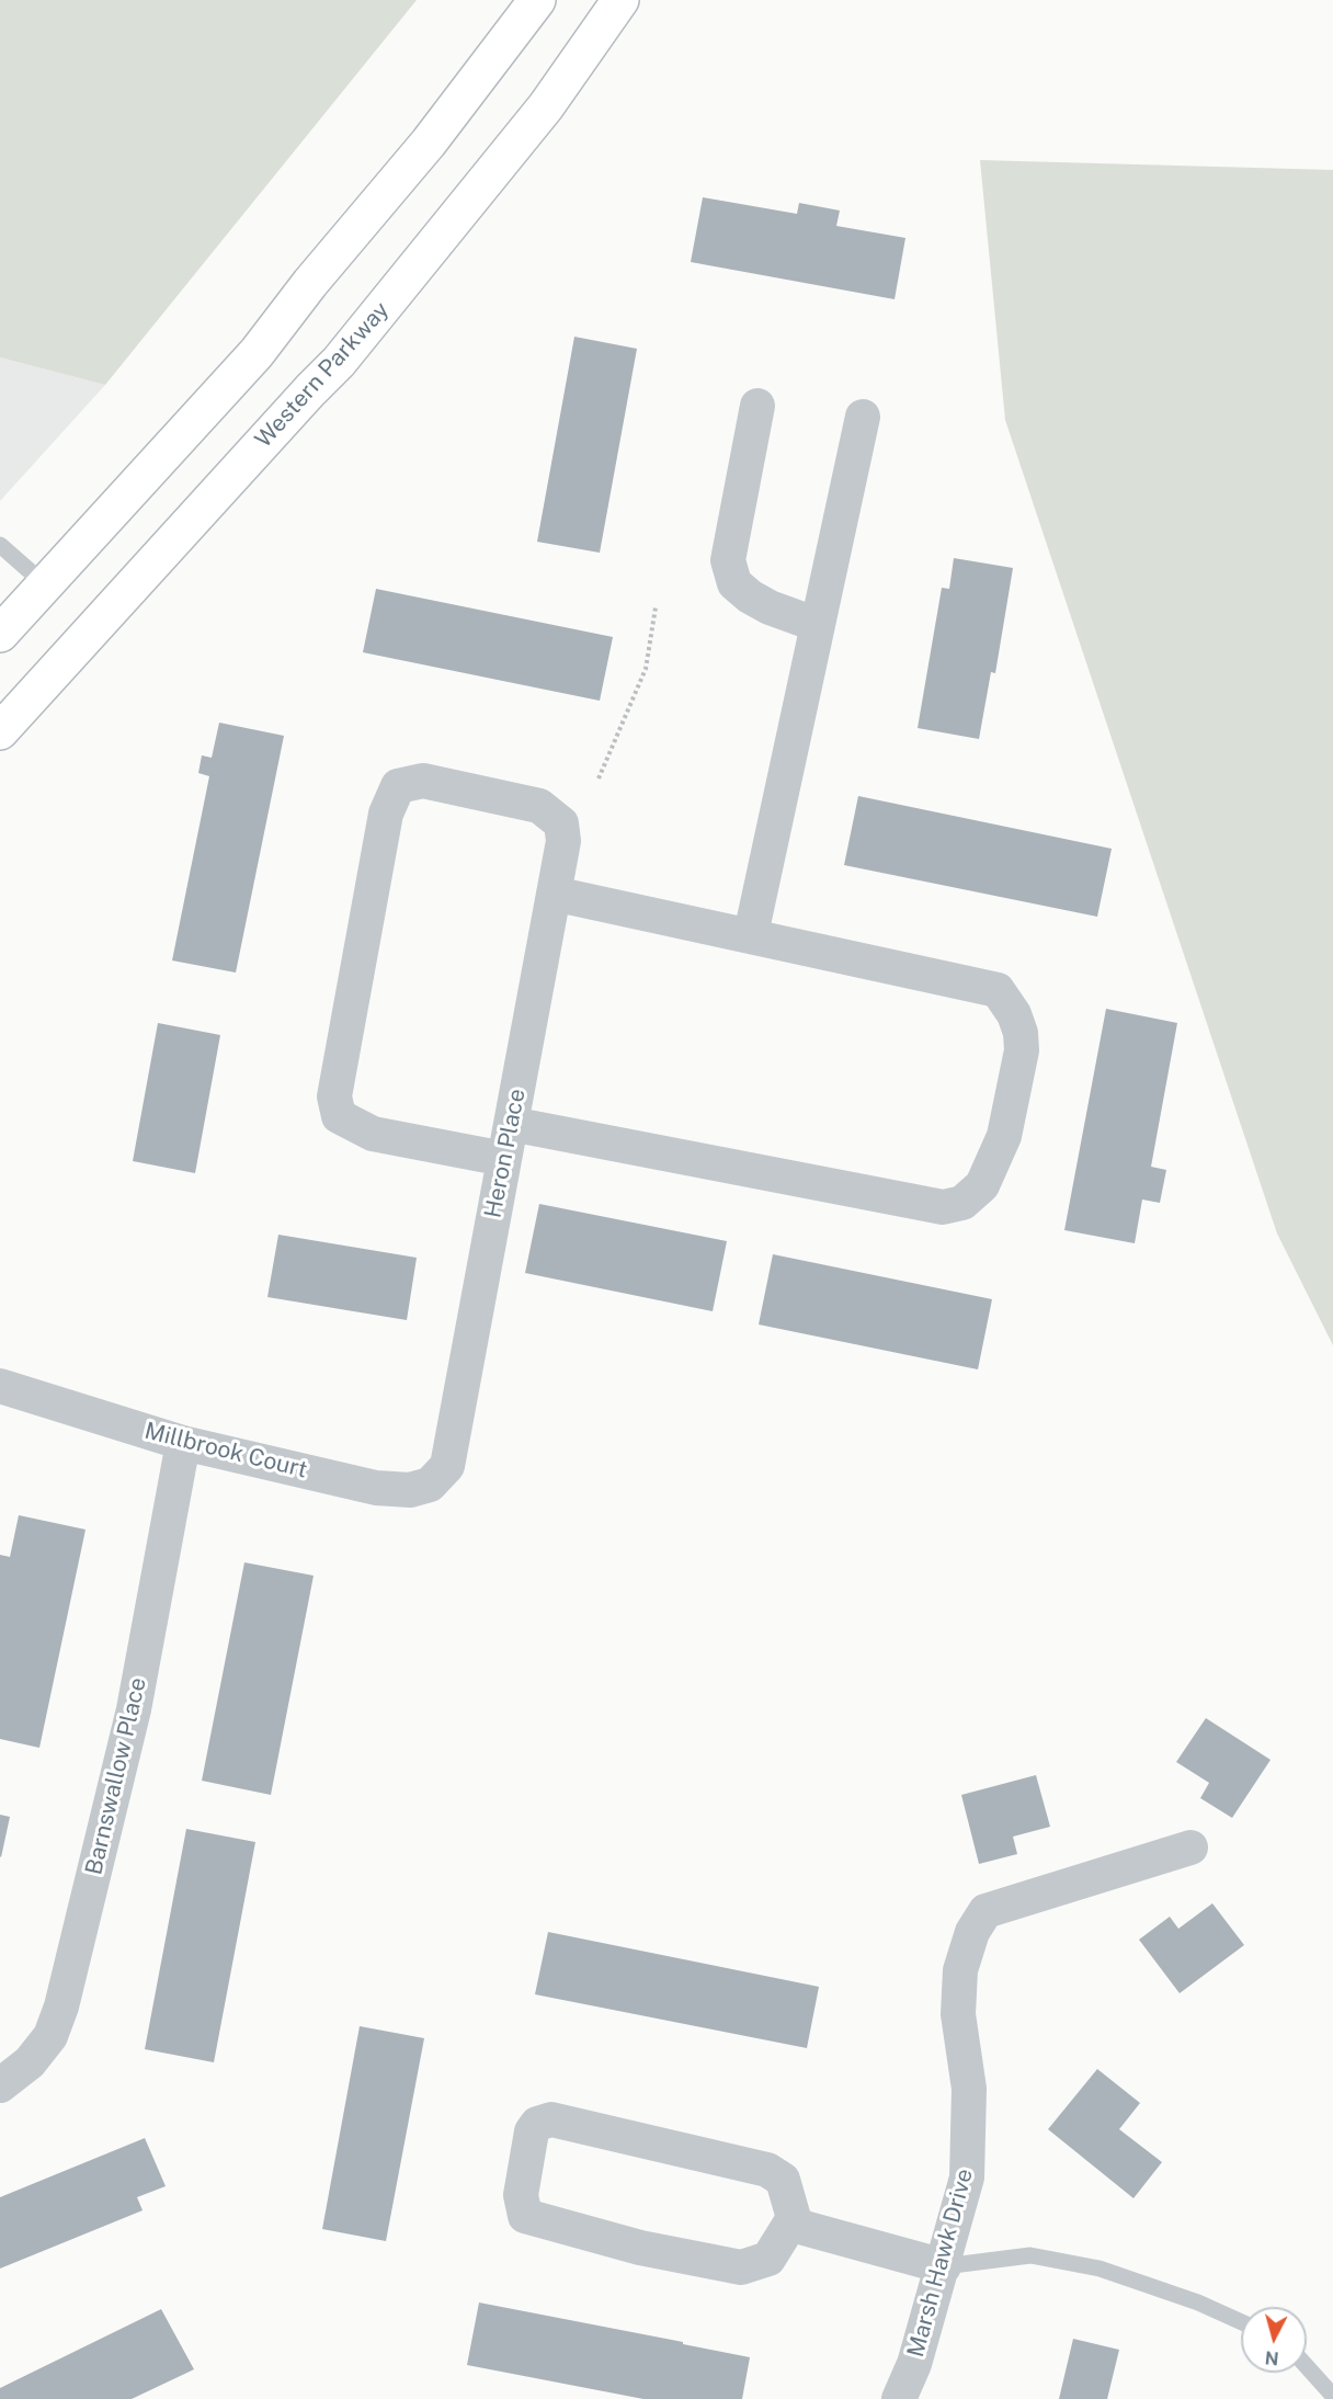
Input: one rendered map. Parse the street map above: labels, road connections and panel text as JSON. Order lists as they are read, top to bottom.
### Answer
{
  "streets": {
    "main road": ["Western Parkway"],
    "street": [
      "Heron Place",
      "Millbrook Court",
      "Barnswallow Place",
      "Marsh Hawk Drive"
    ]
  },
  "crossings": [
    ["Heron Place", "Millbrook Court"],
    ["Millbrook Court", "Barnswallow Place"]
  ],
  "north": "bottom"
}
